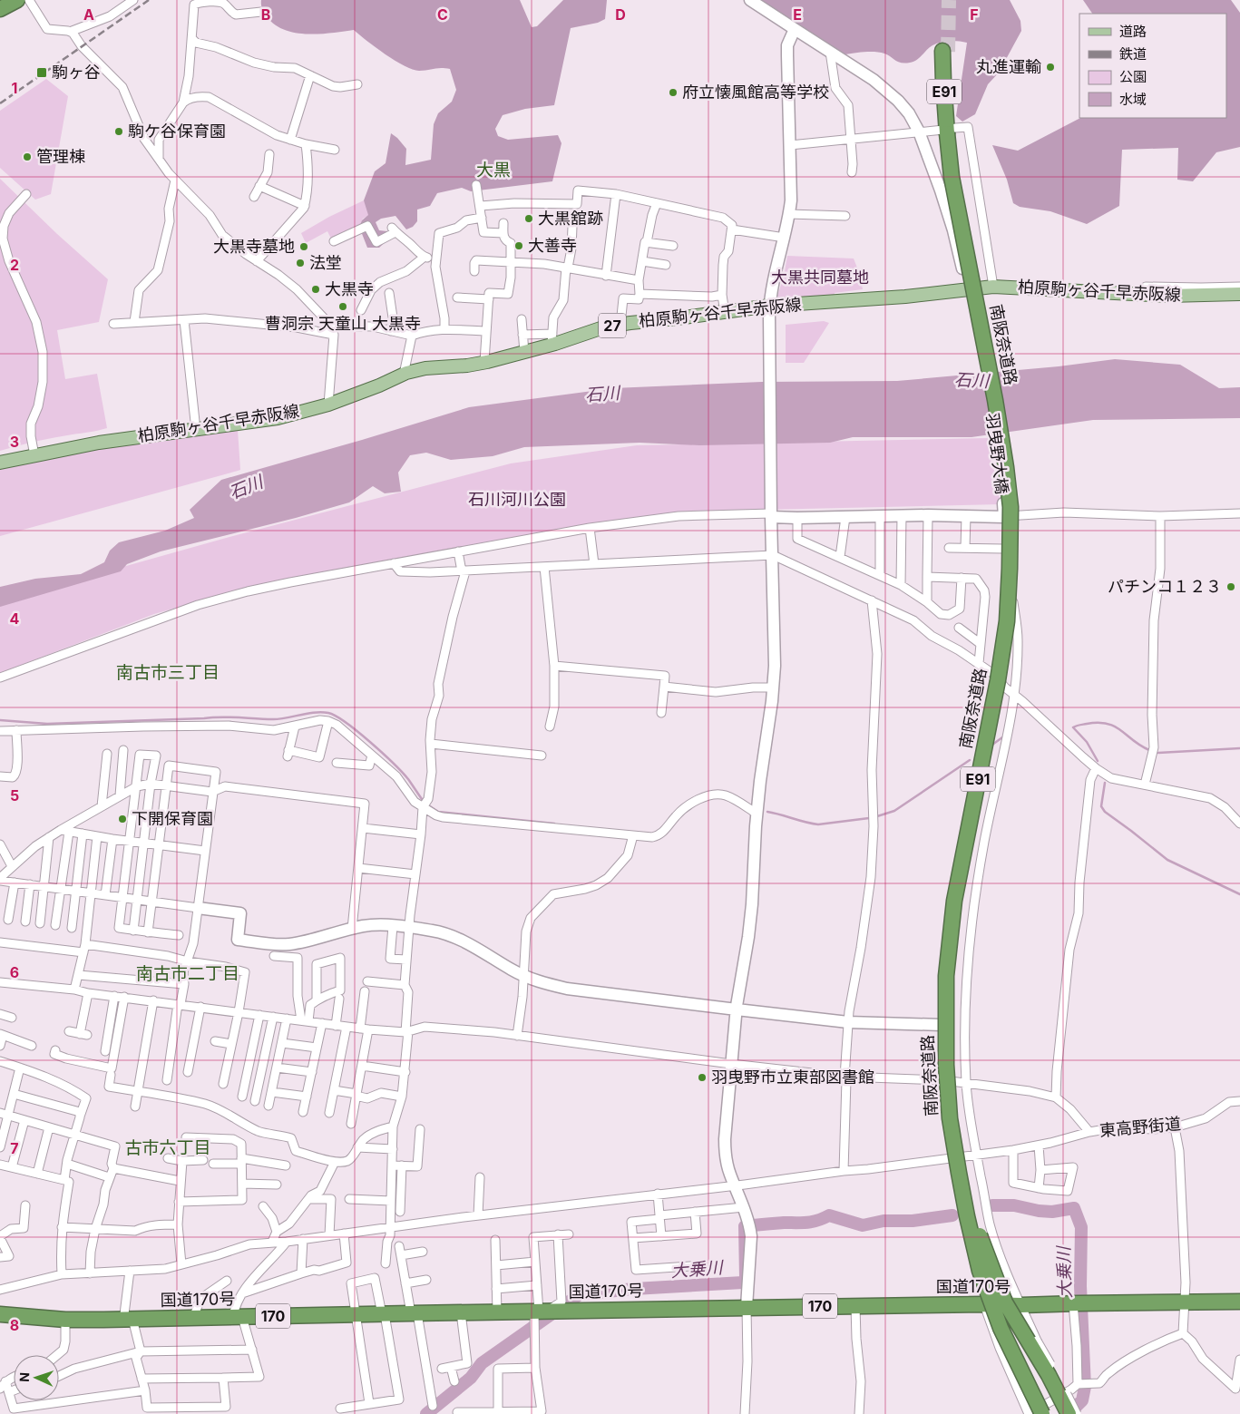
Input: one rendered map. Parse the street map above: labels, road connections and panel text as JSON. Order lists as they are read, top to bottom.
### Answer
{
  "streets": {
    "highway": [
      "E91",
      "南阪奈道路",
      "国道170号",
      "170"
    ],
    "main road": ["柏原駒ヶ谷千早赤阪線", "27"],
    "street": ["羽曳野大橋", "東高野街道"]
  },
  "crossings": [
    ["柏原駒ヶ谷千早赤阪線", "羽曳野大橋"]
  ],
  "districts": [
    "大黒",
    "南古市三丁目",
    "南古市二丁目",
    "古市六丁目"
  ],
  "water": ["石川", "大乗川"],
  "parks": ["大黒共同墓地", "石川河川公園"],
  "places": {
    "other": [
      "丸進運輸",
      "府立懐風館高等学校",
      "駒ケ谷保育園",
      "管理棟",
      "大黒舘跡",
      "大善寺",
      "大黒寺墓地",
      "法堂",
      "大黒寺",
      "曹洞宗 天童山 大黒寺",
      "パチンコ１２３",
      "下開保育園",
      "羽曳野市立東部図書館"
    ],
    "transit": ["駒ヶ谷"]
  },
  "legend": [
    "道路",
    "鉄道",
    "公園",
    "水域"
  ],
  "north": "left",
  "grid": {
    "columns": [
      "A",
      "B",
      "C",
      "D",
      "E",
      "F"
    ],
    "rows": [
      "1",
      "2",
      "3",
      "4",
      "5",
      "6",
      "7",
      "8"
    ]
  }
}
